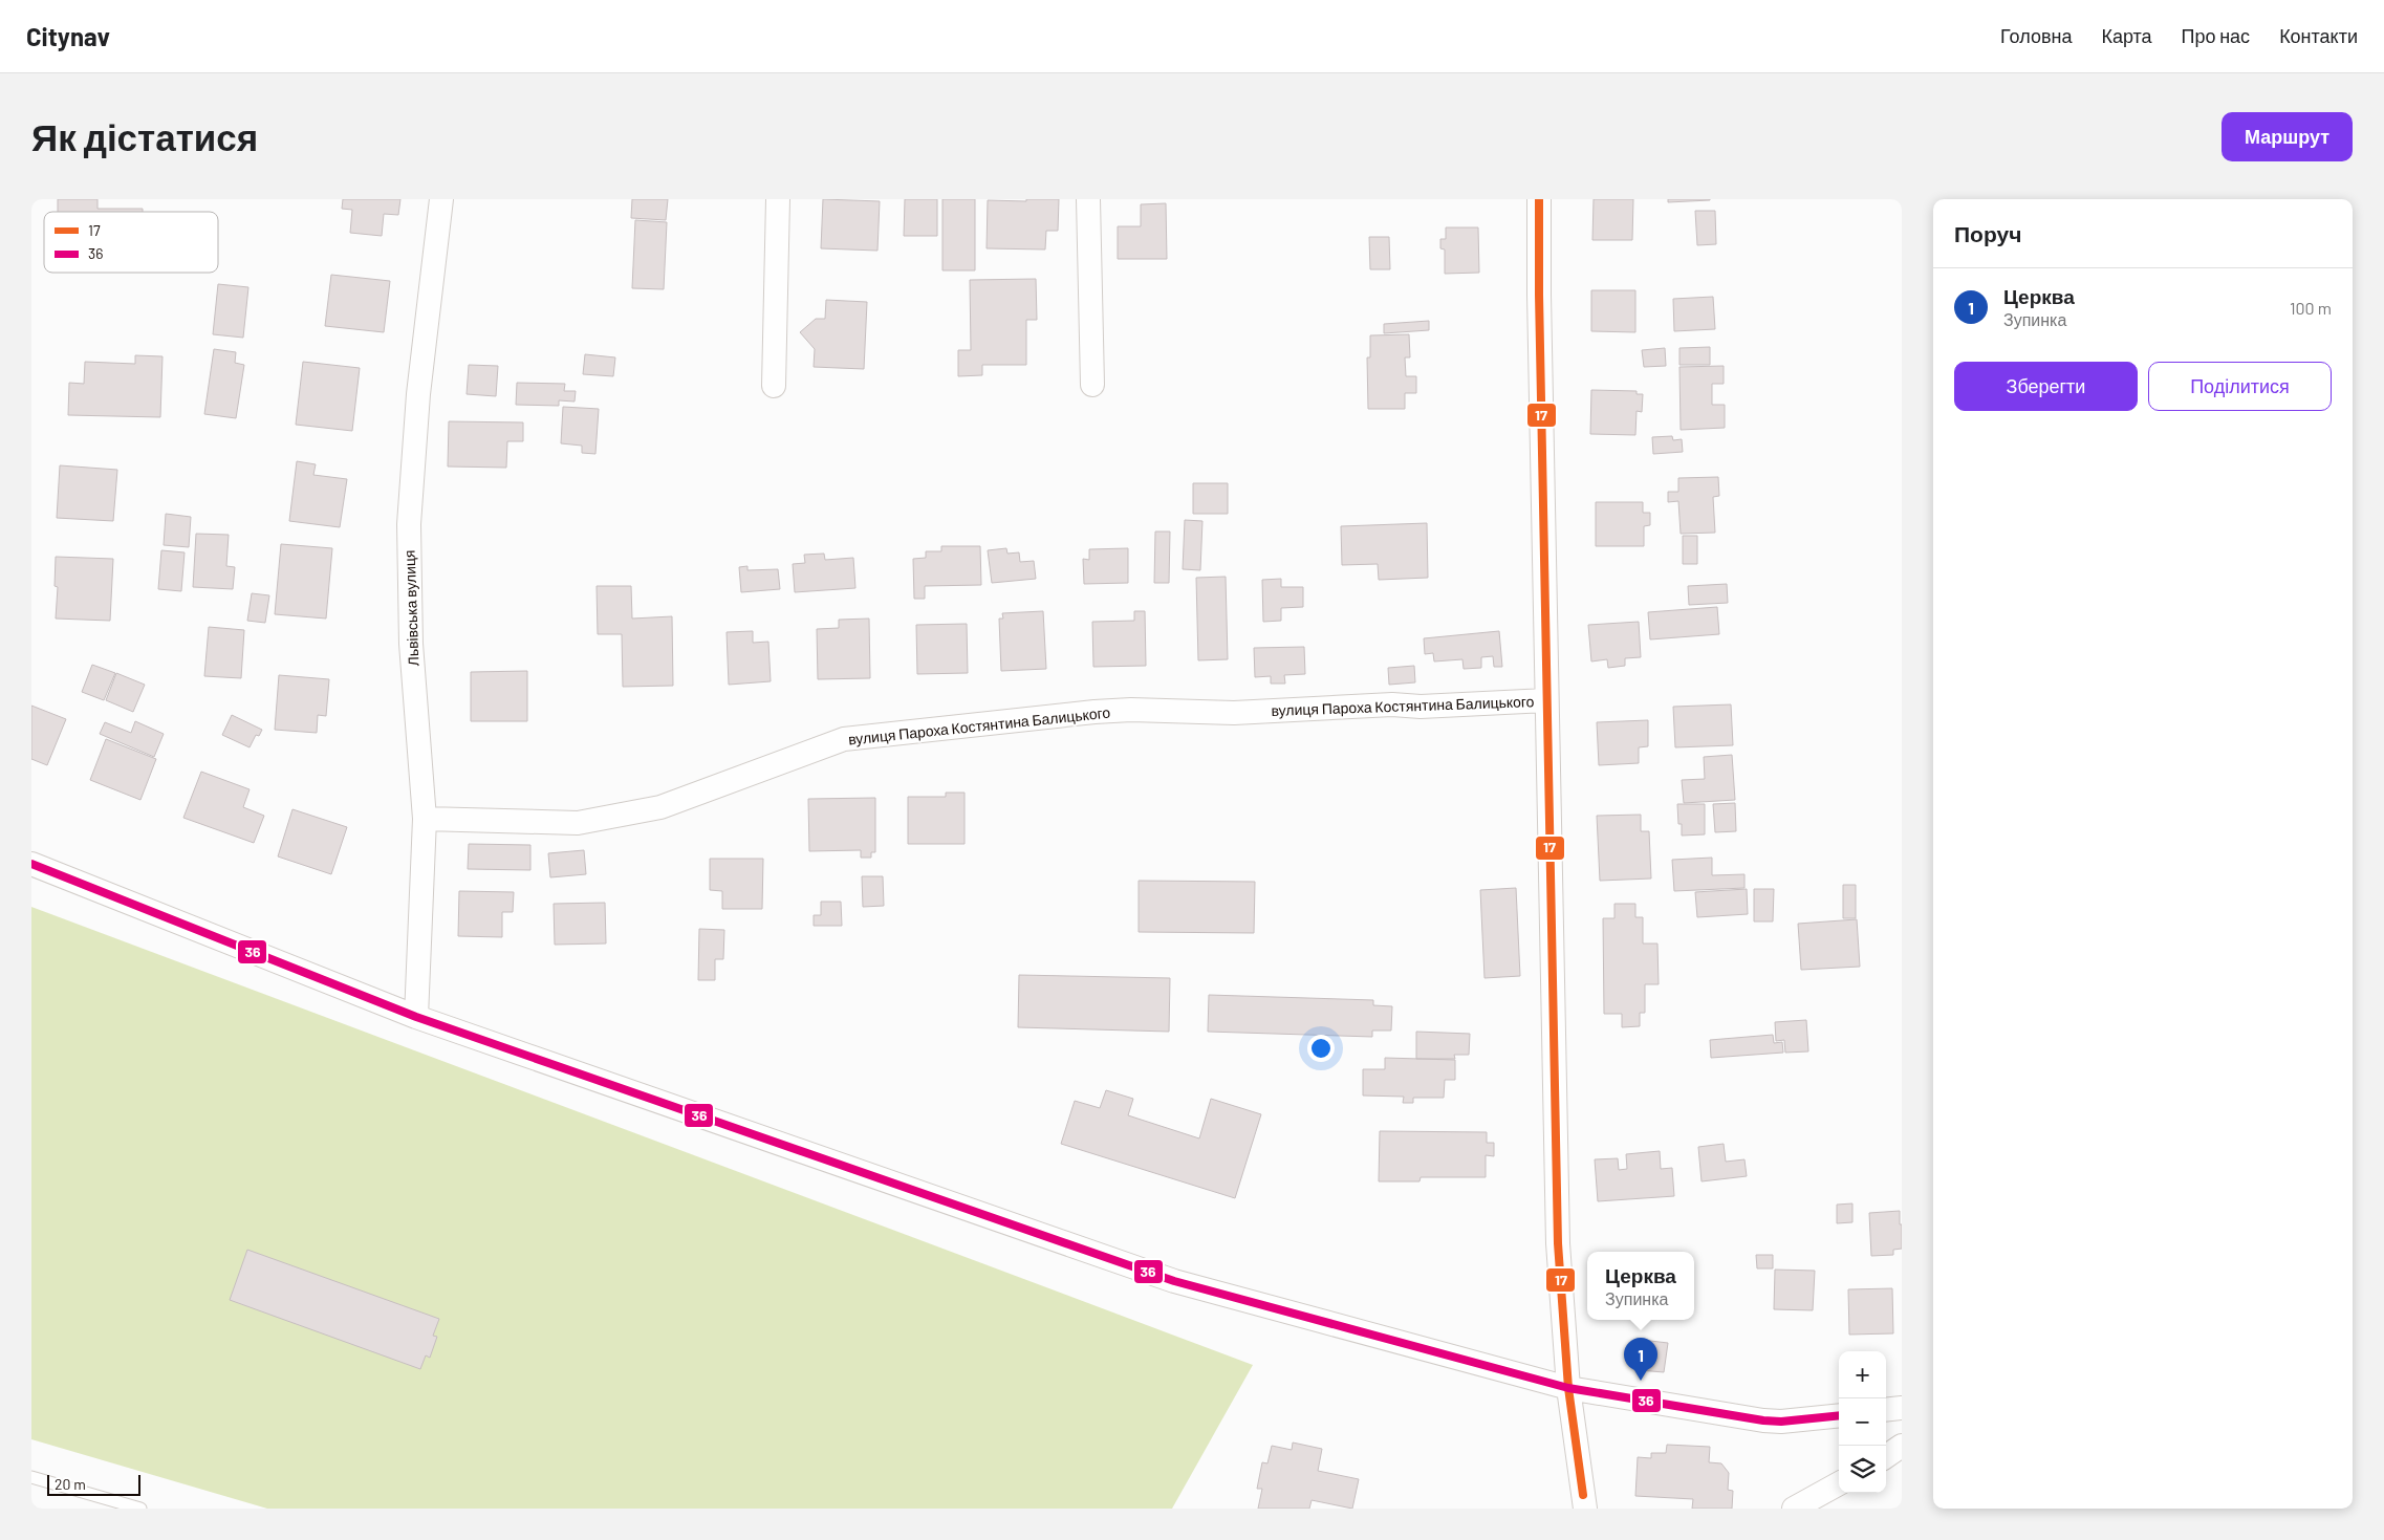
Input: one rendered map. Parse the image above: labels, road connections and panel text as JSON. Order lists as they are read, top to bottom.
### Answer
{
  "streets": {
    "street": ["Львівська вулиця", "вулиця Пароха Костянтина Балицького"]
  },
  "crossings": [
    ["Львівська вулиця", "вулиця Пароха Костянтина Балицького"]
  ],
  "lines": ["transit line 17", "transit line 36"],
  "legend": ["17", "36"],
  "scale_bar": "20 m",
  "page": {
    "header": "Citynav",
    "nav": [
      "Головна",
      "Карта",
      "Про нас",
      "Контакти"
    ],
    "buttons": [
      "Маршрут",
      ["Зберегти", "Поділитися"]
    ],
    "title": "Як дістатися",
    "heading": "Поруч",
    "list": [
      {
        "mark": "1",
        "name": "Церква",
        "note": "Зупинка",
        "value": "100 m"
      }
    ],
    "popup": ["Церква", "Зупинка"],
    "pins": "1",
    "map_buttons": ["+", "−"],
    "scale": "20 m"
  }
}
